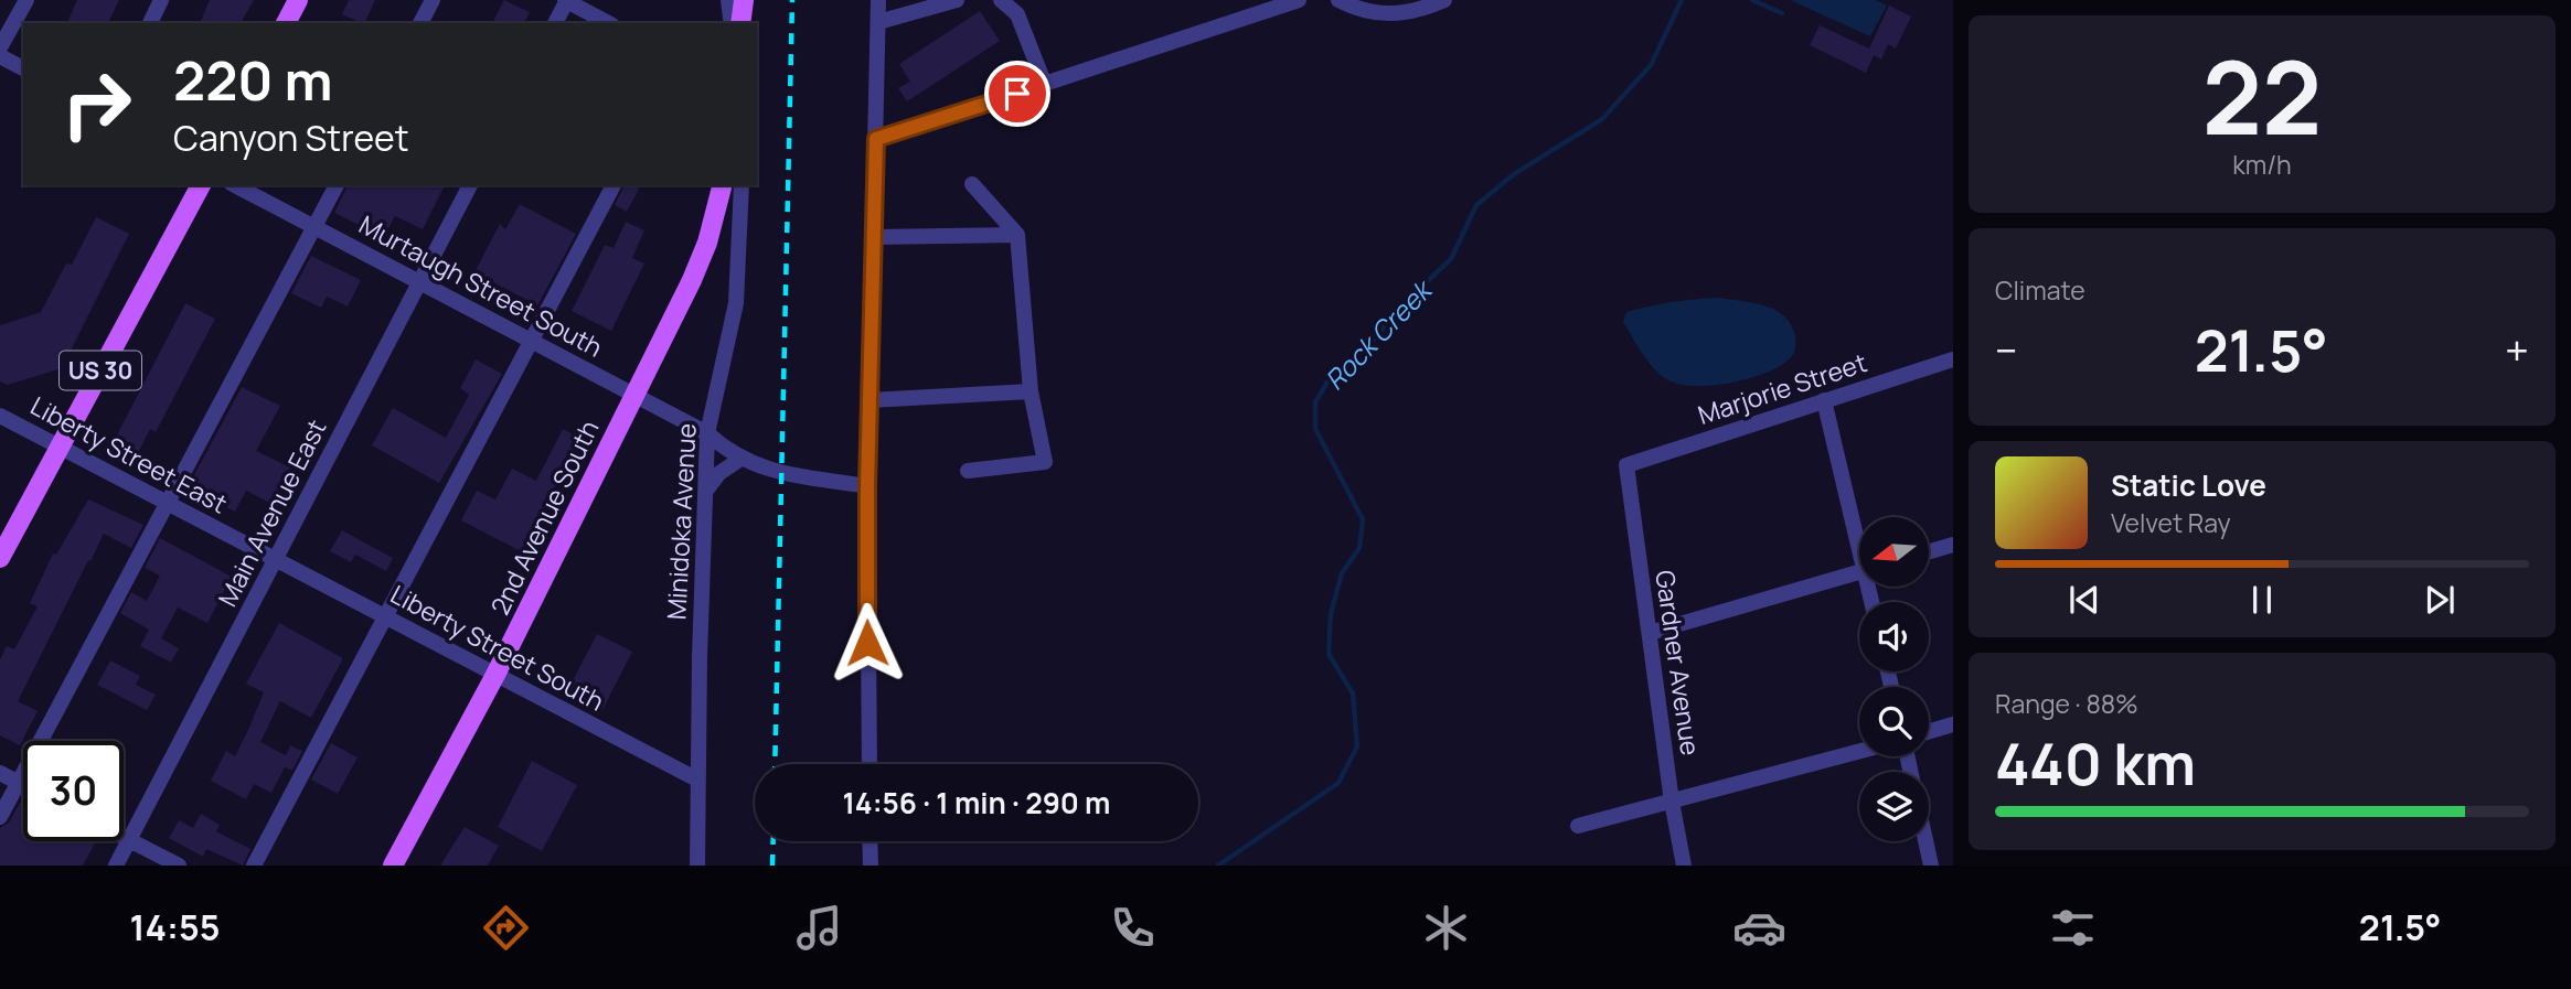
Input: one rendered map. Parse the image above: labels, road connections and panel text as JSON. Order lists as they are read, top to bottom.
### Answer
{
  "streets": {
    "main road": ["US 30", "2nd Avenue South"],
    "street": [
      "Murtaugh Street South",
      "Marjorie Street",
      "Liberty Street East",
      "Main Avenue East",
      "Minidoka Avenue",
      "Liberty Street South",
      "Gardner Avenue"
    ]
  },
  "crossings": [
    ["Murtaugh Street South", "Main Avenue East"],
    ["Murtaugh Street South", "2nd Avenue South"],
    ["Murtaugh Street South", "Minidoka Avenue"],
    ["US 30", "Liberty Street East"],
    ["Marjorie Street", "Gardner Avenue"],
    ["Liberty Street East", "Main Avenue East"],
    ["Liberty Street East", "Liberty Street South"],
    ["Main Avenue East", "Liberty Street South"],
    ["2nd Avenue South", "Liberty Street South"],
    ["Minidoka Avenue", "Liberty Street South"]
  ],
  "water": ["Rock Creek"],
  "north": "left",
  "page": {
    "tile": [
      ["22", "km/h"],
      "Climate",
      ["Range · 88%", "440 km"]
    ],
    "turn": ["220 m", "Canyon Street"],
    "heat": ["−", "21.5°", "+"],
    "song": ["Static Love", "Velvet Ray"],
    "limit": "30",
    "trip": "14:56 · 1 min · 290 m",
    "tabs": ["14:55", "21.5°"]
  }
}
